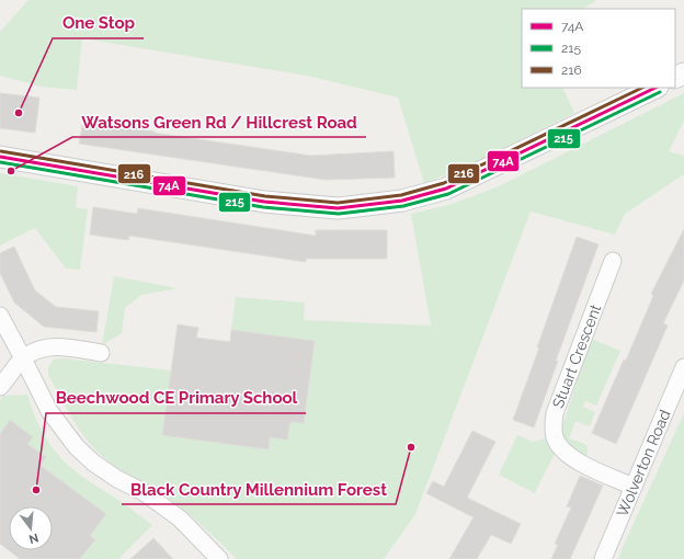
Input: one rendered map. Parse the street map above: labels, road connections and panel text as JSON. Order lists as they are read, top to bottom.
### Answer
{
  "streets": {
    "street": ["Stuart Crescent", "Wolverton Road"]
  },
  "crossings": [
    ["Stuart Crescent", "Wolverton Road"]
  ],
  "places": [
    "One Stop",
    "Watsons Green Rd / Hillcrest Road",
    "Black Country Millennium Forest",
    "Beechwood CE Primary School"
  ],
  "lines": ["transit line 74A", "transit line 216", "transit line 215"],
  "legend": ["74A", "215", "216"],
  "north": "bottom"
}
